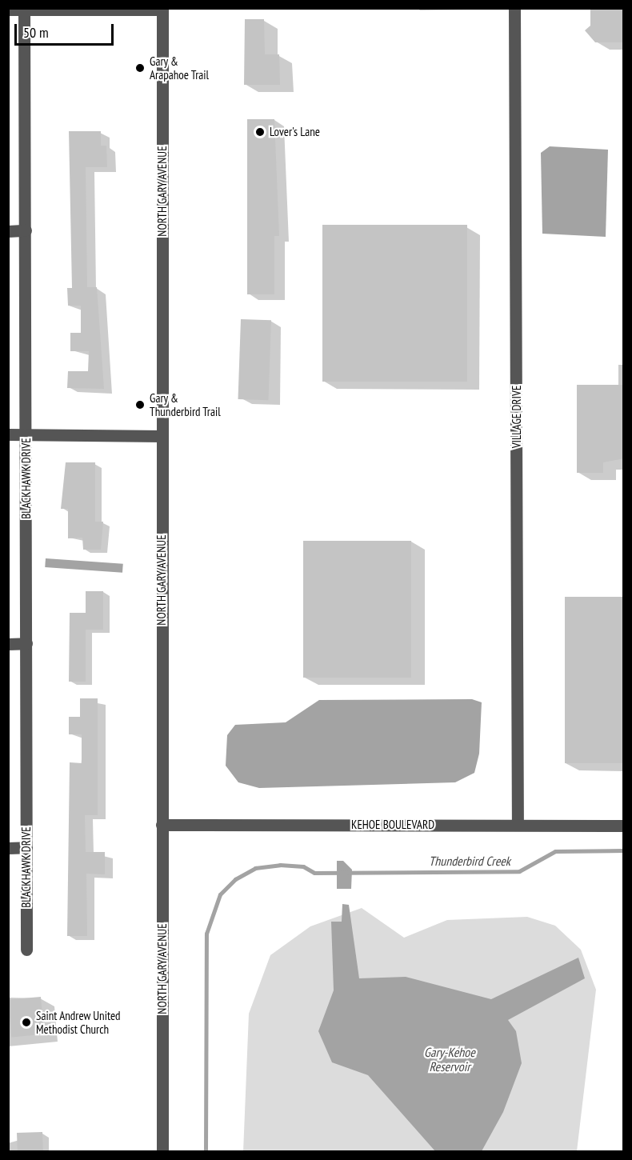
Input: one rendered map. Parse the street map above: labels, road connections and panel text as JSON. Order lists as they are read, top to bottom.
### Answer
{
  "streets": {
    "street": [
      "NORTH GARY AVENUE",
      "VILLAGE DRIVE",
      "BLACKHAWK DRIVE",
      "KEHOE BOULEVARD"
    ]
  },
  "crossings": [
    ["NORTH GARY AVENUE", "KEHOE BOULEVARD"],
    ["VILLAGE DRIVE", "KEHOE BOULEVARD"]
  ],
  "water": ["Thunderbird Creek", "Gary-Kehoe Reservoir"],
  "places": [
    "Gary & Arapahoe Trail",
    "Lover's Lane",
    "Gary & Thunderbird Trail",
    "Saint Andrew United Methodist Church"
  ],
  "scale_bar": "50 m"
}
